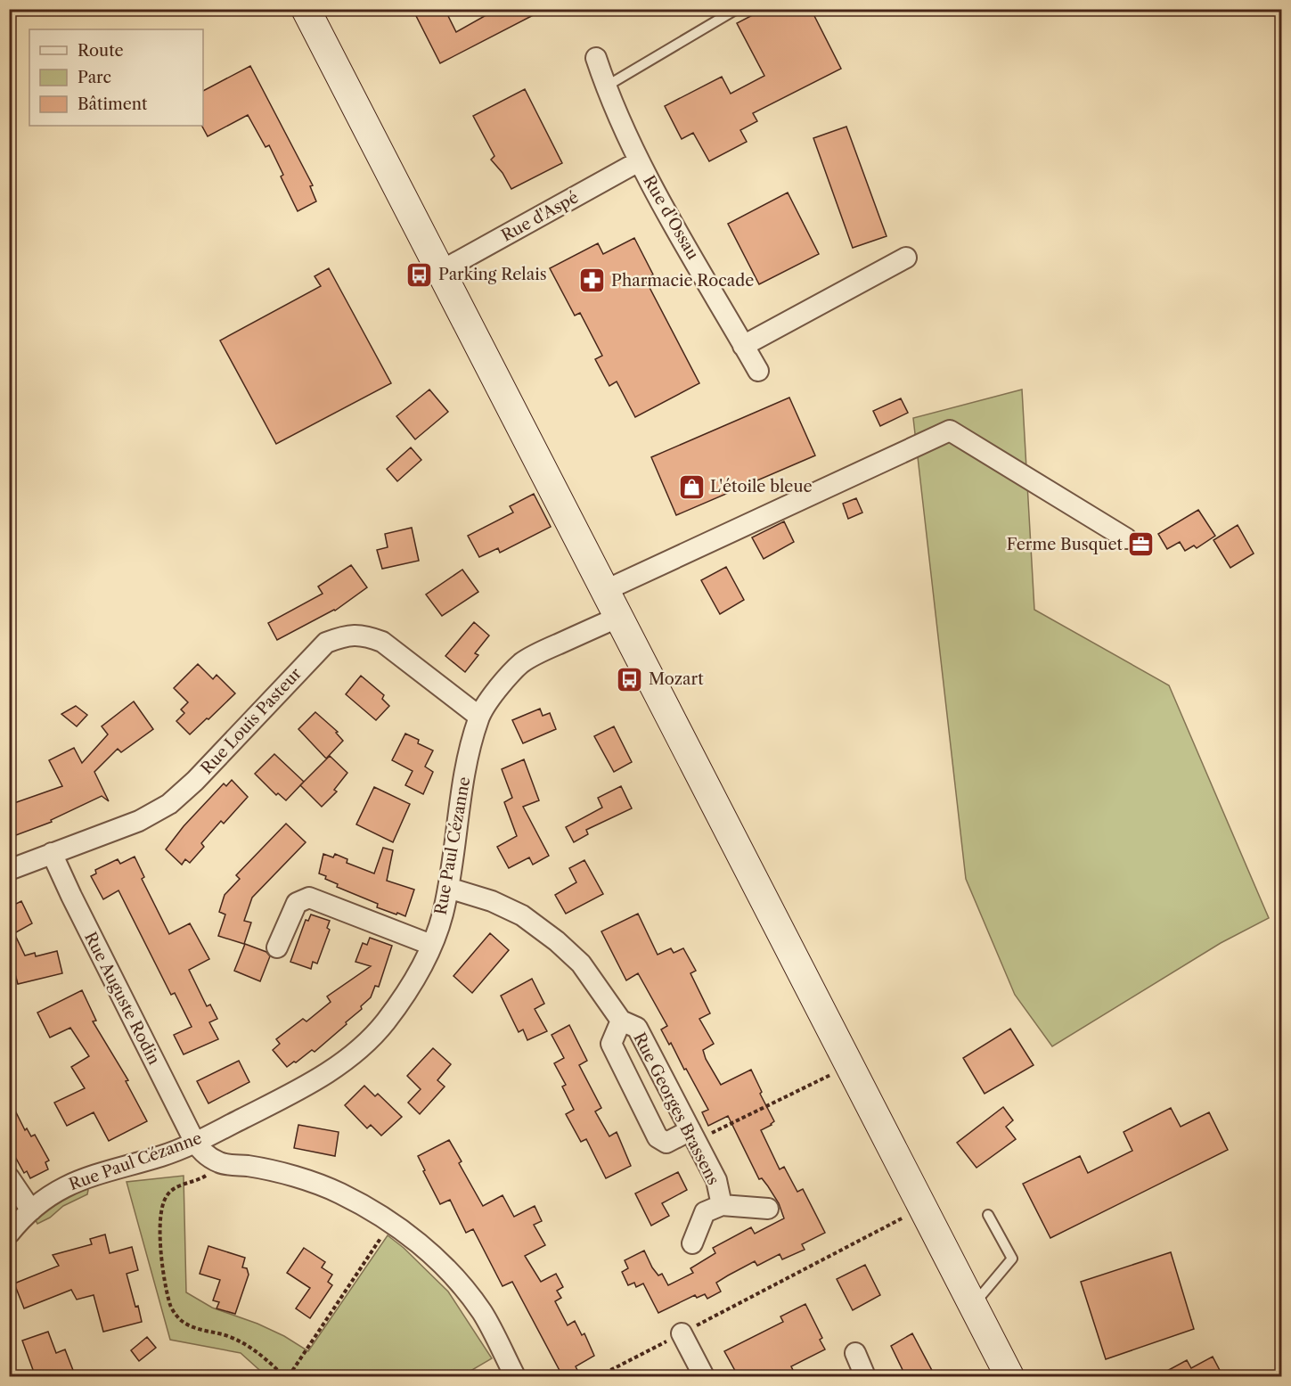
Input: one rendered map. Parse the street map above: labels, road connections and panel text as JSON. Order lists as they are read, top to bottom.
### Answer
{
  "streets": {
    "street": [
      "Rue d'Aspé",
      "Rue d'Ossau",
      "Rue Louis Pasteur",
      "Rue Paul Cézanne",
      "Rue Auguste Rodin",
      "Rue Georges Brassens"
    ]
  },
  "crossings": [
    ["Rue d'Aspé", "Rue d'Ossau"],
    ["Rue Louis Pasteur", "Rue Paul Cézanne"],
    ["Rue Louis Pasteur", "Rue Auguste Rodin"],
    ["Rue Paul Cézanne", "Rue Auguste Rodin"],
    ["Rue Paul Cézanne", "Rue Georges Brassens"]
  ],
  "places": {
    "bus stop": ["Parking Relais", "Mozart"],
    "pharmacy": ["Pharmacie Rocade"],
    "shop": ["L'étoile bleue"],
    "office": ["Ferme Busquet"]
  },
  "legend": ["Route", "Parc", "Bâtiment"]
}
